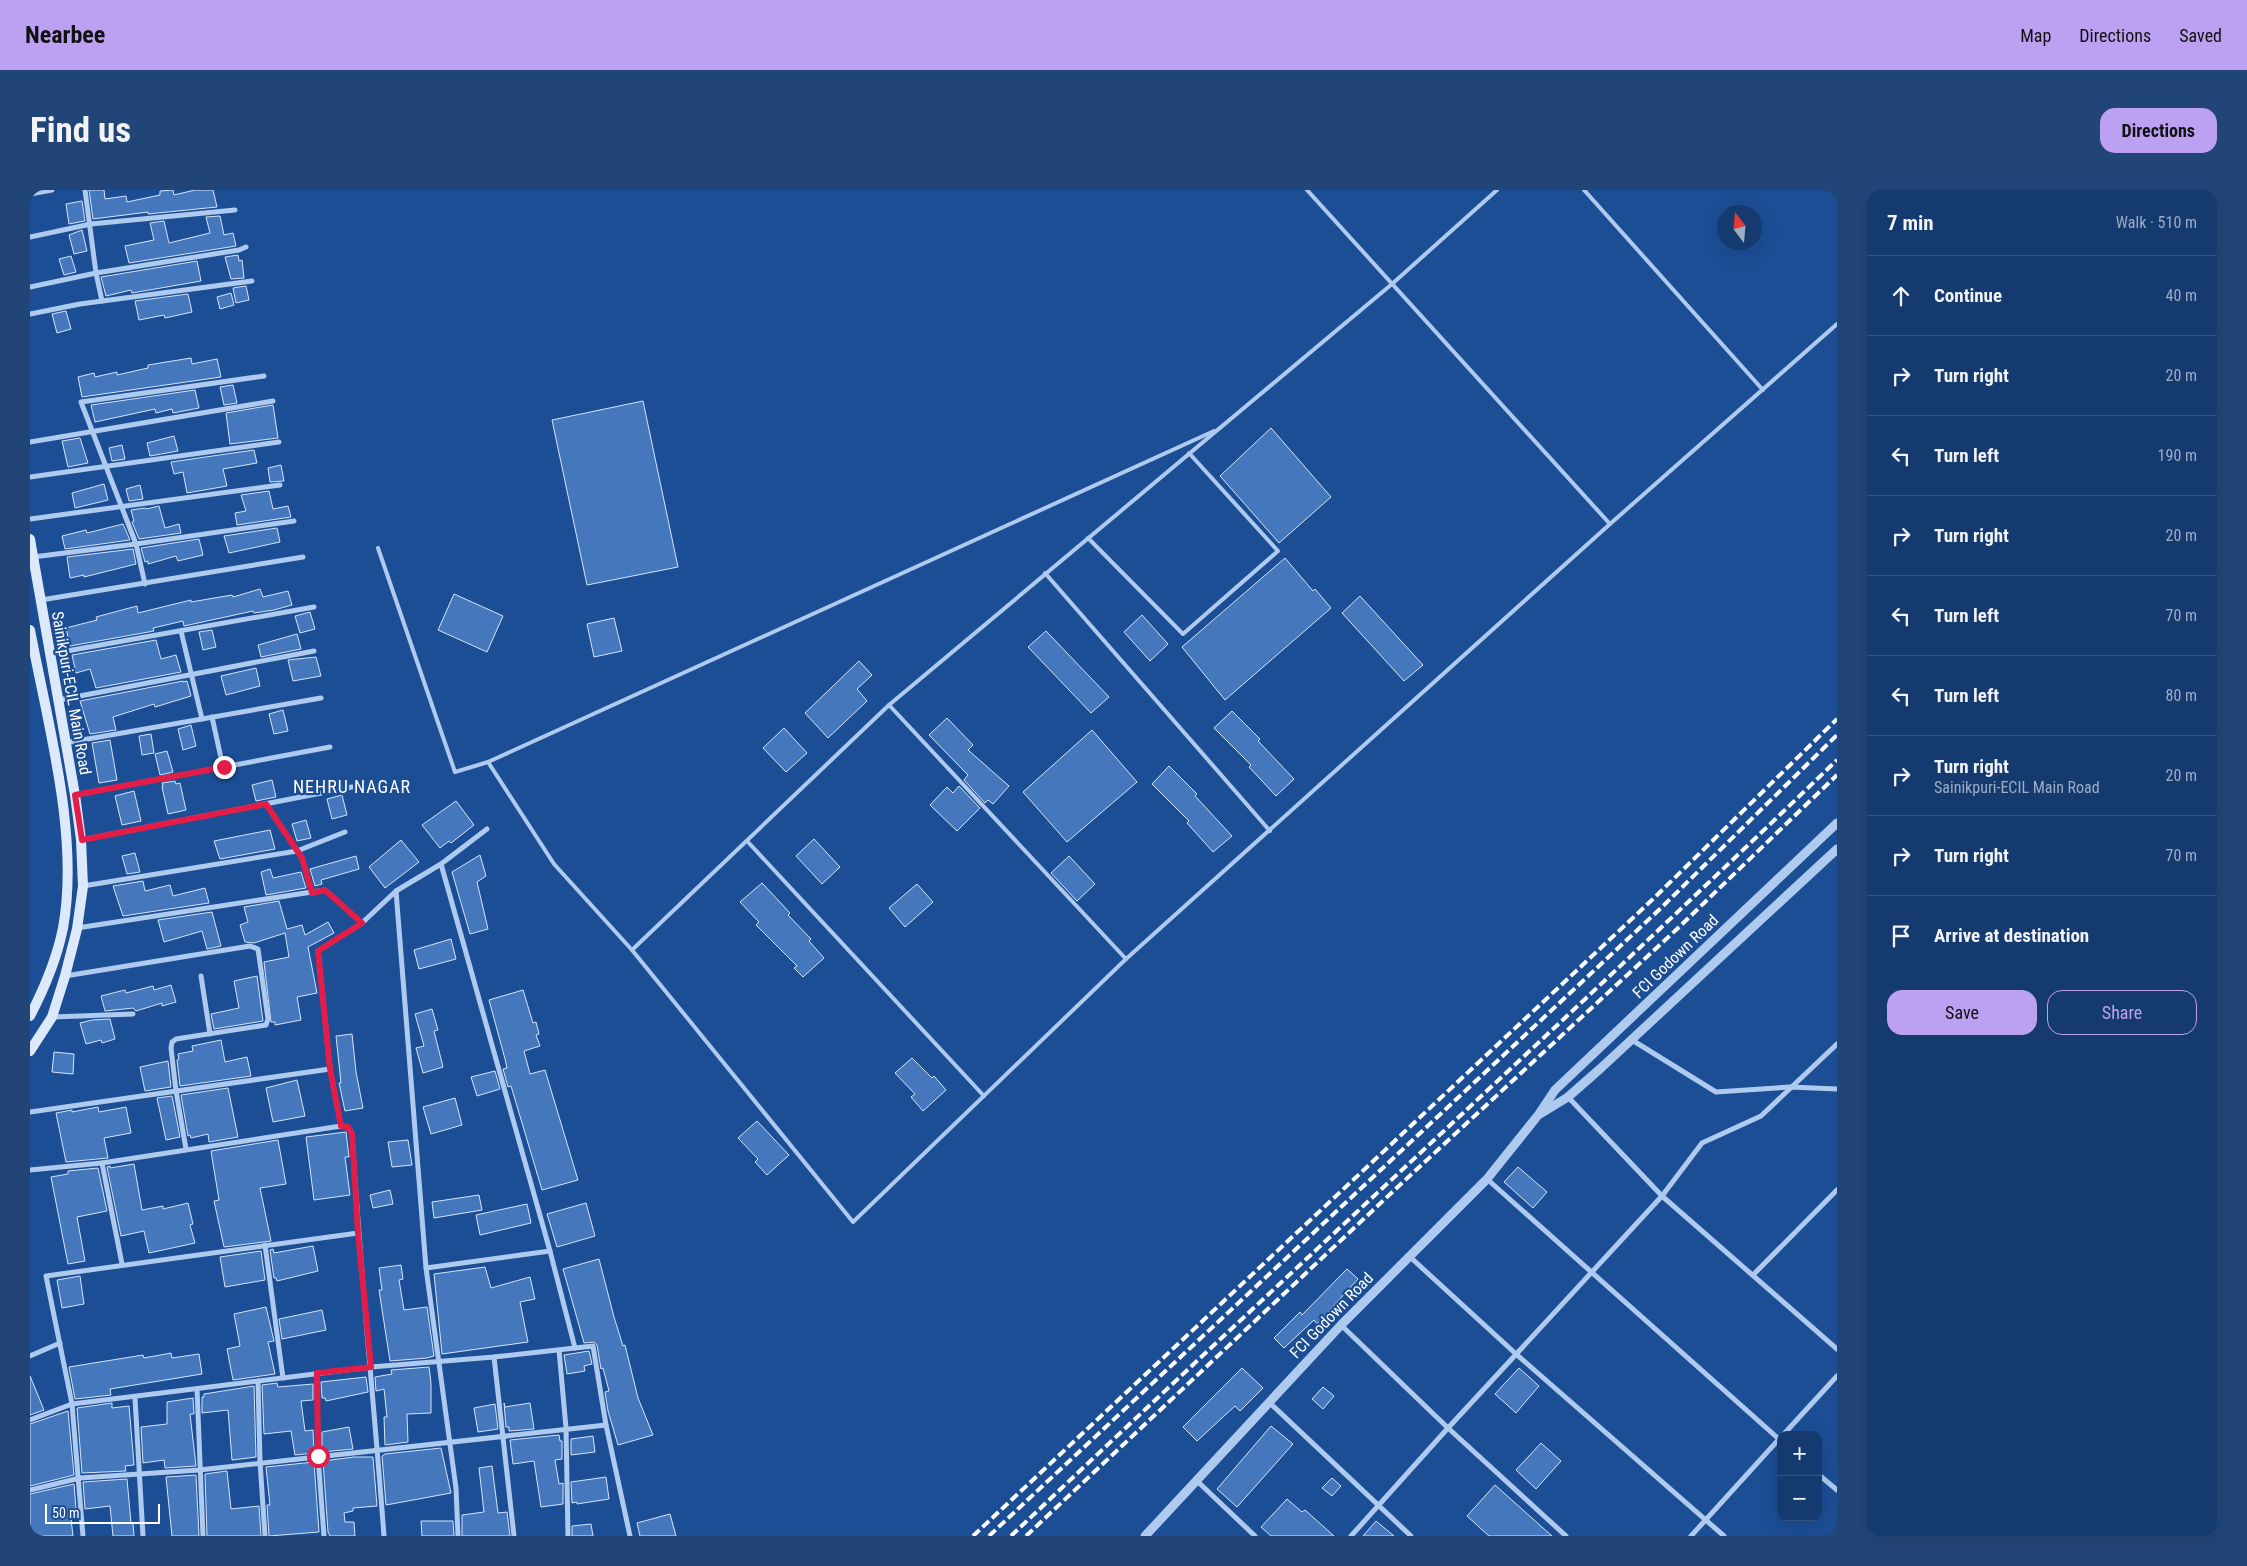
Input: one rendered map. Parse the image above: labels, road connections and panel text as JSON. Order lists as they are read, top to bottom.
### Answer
{
  "streets": {
    "main road": ["Sainikpuri-ECIL Main Road"],
    "street": ["FCI Godown Road"]
  },
  "districts": ["NEHRU NAGAR"],
  "scale_bar": "50 m",
  "north": "top",
  "page": {
    "header": "Nearbee",
    "nav": ["Map", "Directions", "Saved"],
    "buttons": [
      "Directions",
      ["Save", "Share"]
    ],
    "title": "Find us",
    "heading": ["7 min", "Walk · 510 m"],
    "list": [
      ["Continue", "40 m"],
      ["Turn right", "20 m"],
      ["Turn left", "190 m"],
      ["Turn right", "20 m"],
      ["Turn left", "70 m"],
      ["Turn left", "80 m"],
      ["Turn right", "Sainikpuri-ECIL Main Road", "20 m"],
      ["Turn right", "70 m"],
      "Arrive at destination"
    ],
    "map_buttons": ["+", "−"],
    "scale": "50 m"
  }
}
